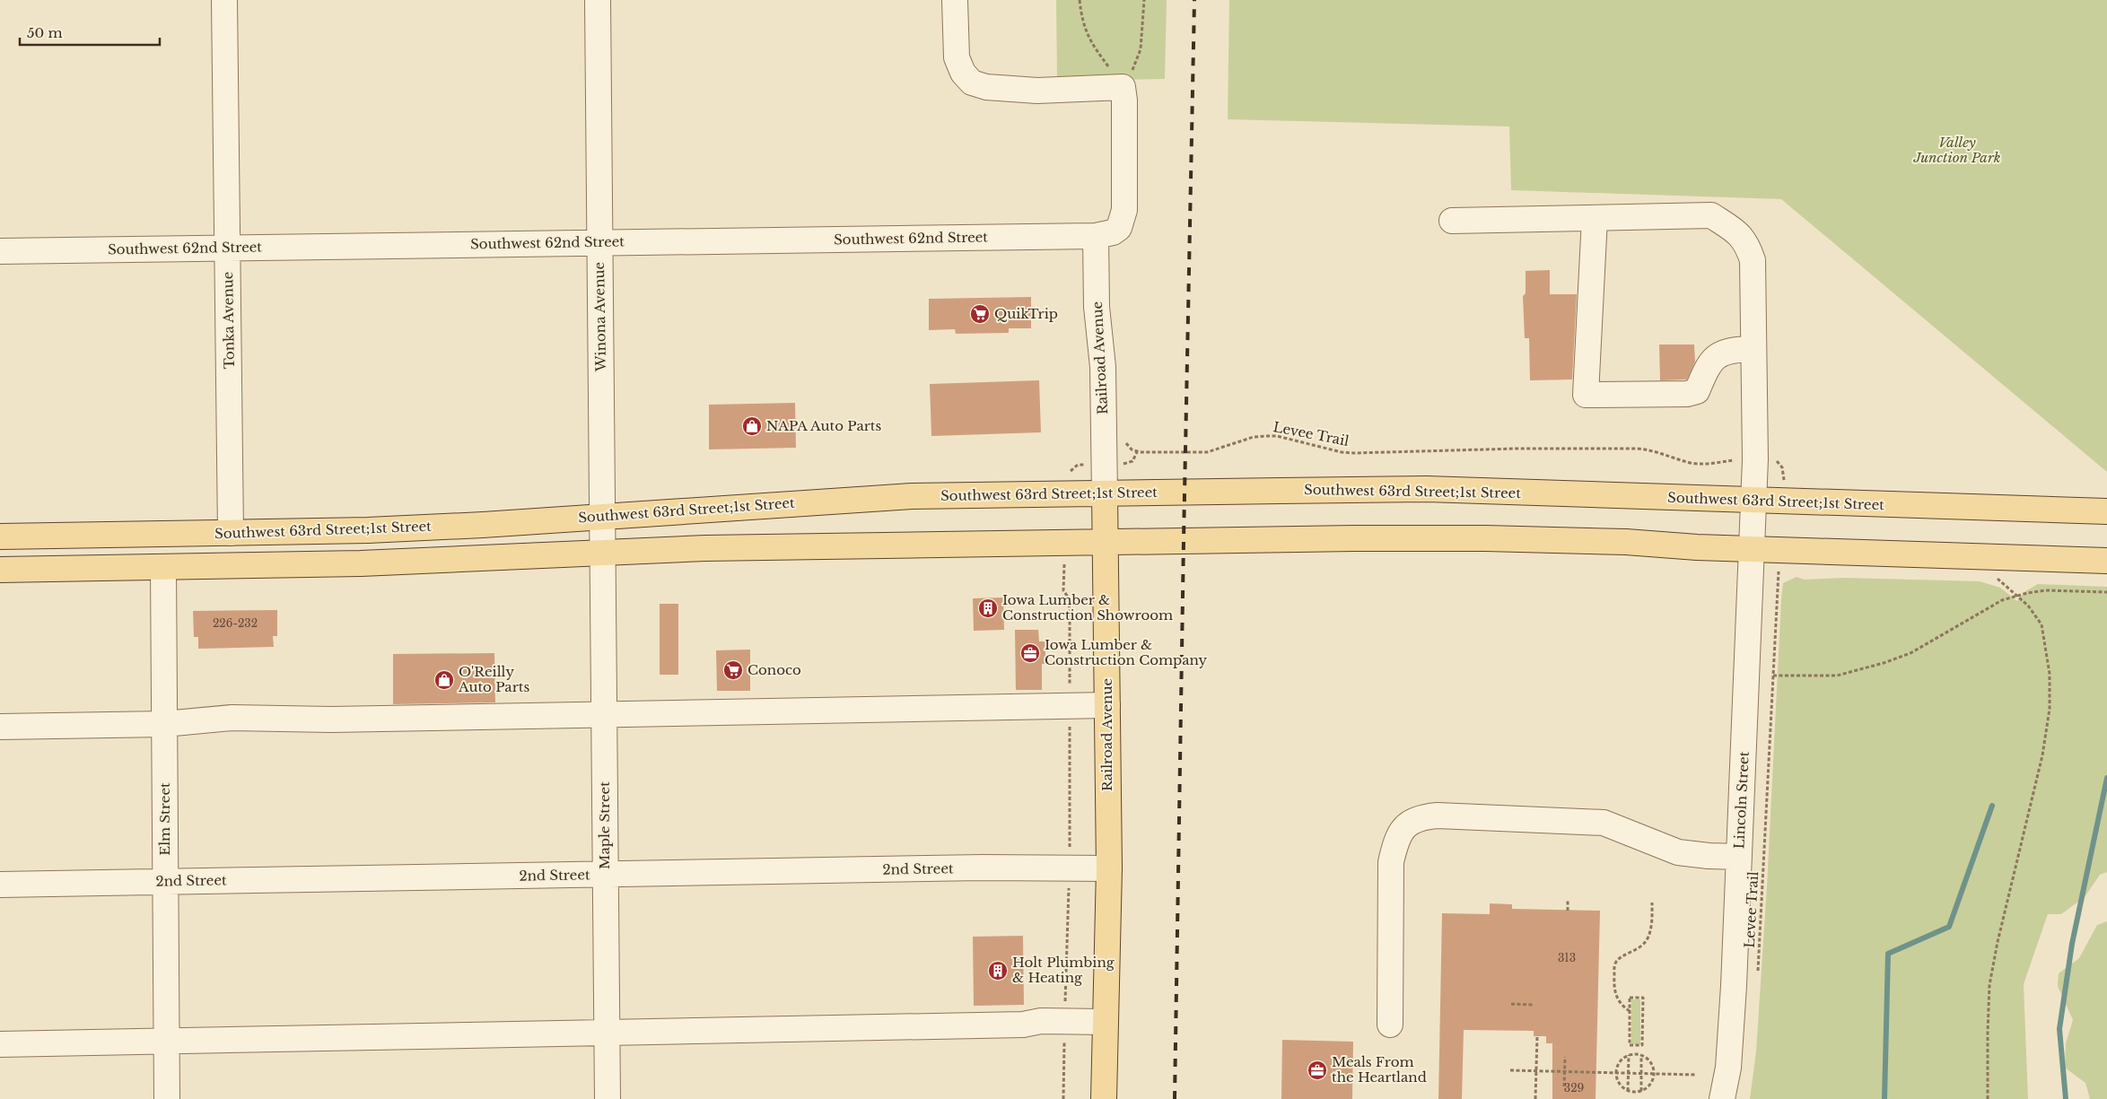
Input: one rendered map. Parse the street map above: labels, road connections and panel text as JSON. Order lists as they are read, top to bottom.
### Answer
{
  "streets": {
    "main road": ["Railroad Avenue", "Southwest 63rd Street;1st Street"],
    "street": [
      "Southwest 62nd Street",
      "Winona Avenue",
      "Tonka Avenue",
      "Lincoln Street",
      "Elm Street",
      "Maple Street",
      "2nd Street"
    ],
    "path": ["Levee Trail"]
  },
  "crossings": [
    ["Southwest 62nd Street", "Winona Avenue"],
    ["Southwest 62nd Street", "Tonka Avenue"],
    ["Southwest 62nd Street", "Railroad Avenue"],
    ["Winona Avenue", "Southwest 63rd Street;1st Street"],
    ["Winona Avenue", "Maple Street"],
    ["Tonka Avenue", "Southwest 63rd Street;1st Street"],
    ["Railroad Avenue", "Southwest 63rd Street;1st Street"],
    ["Railroad Avenue", "2nd Street"],
    ["Southwest 63rd Street;1st Street", "Lincoln Street"],
    ["Elm Street", "2nd Street"],
    ["Maple Street", "2nd Street"]
  ],
  "parks": ["Valley Junction Park"],
  "places": {
    "supermarket": ["QuikTrip", "Conoco"],
    "shop": ["NAPA Auto Parts", "O'Reilly Auto Parts"],
    "building": ["Iowa Lumber & Construction Showroom", "Holt Plumbing & Heating"],
    "office": ["Iowa Lumber & Construction Company", "Meals From the Heartland"]
  },
  "house_numbers": ["226-232", "313", "329"],
  "scale_bar": "50 m"
}
